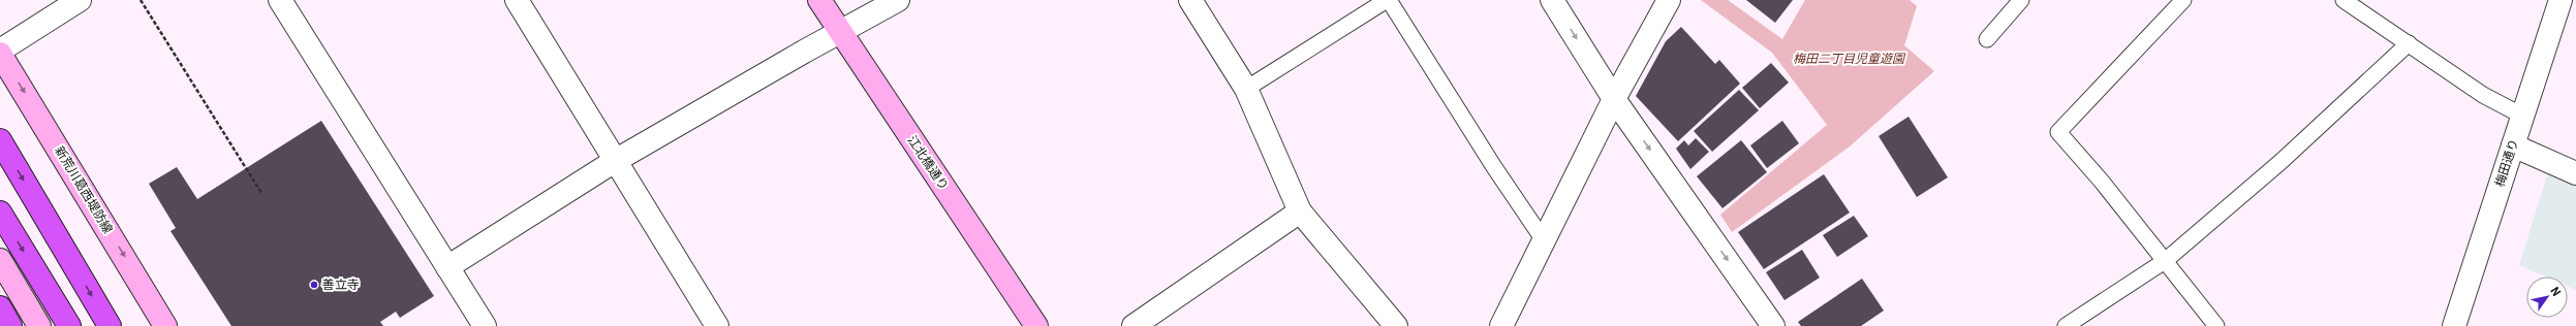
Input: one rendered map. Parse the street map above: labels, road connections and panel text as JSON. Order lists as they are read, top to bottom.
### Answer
{
  "streets": {
    "main road": ["江北橋通り", "新荒川葛西堤防線"],
    "street": ["梅田通り"]
  },
  "one_way": ["新荒川葛西堤防線"],
  "parks": ["梅田二丁目児童遊園"],
  "places": ["善立寺"],
  "north": "top right"
}
